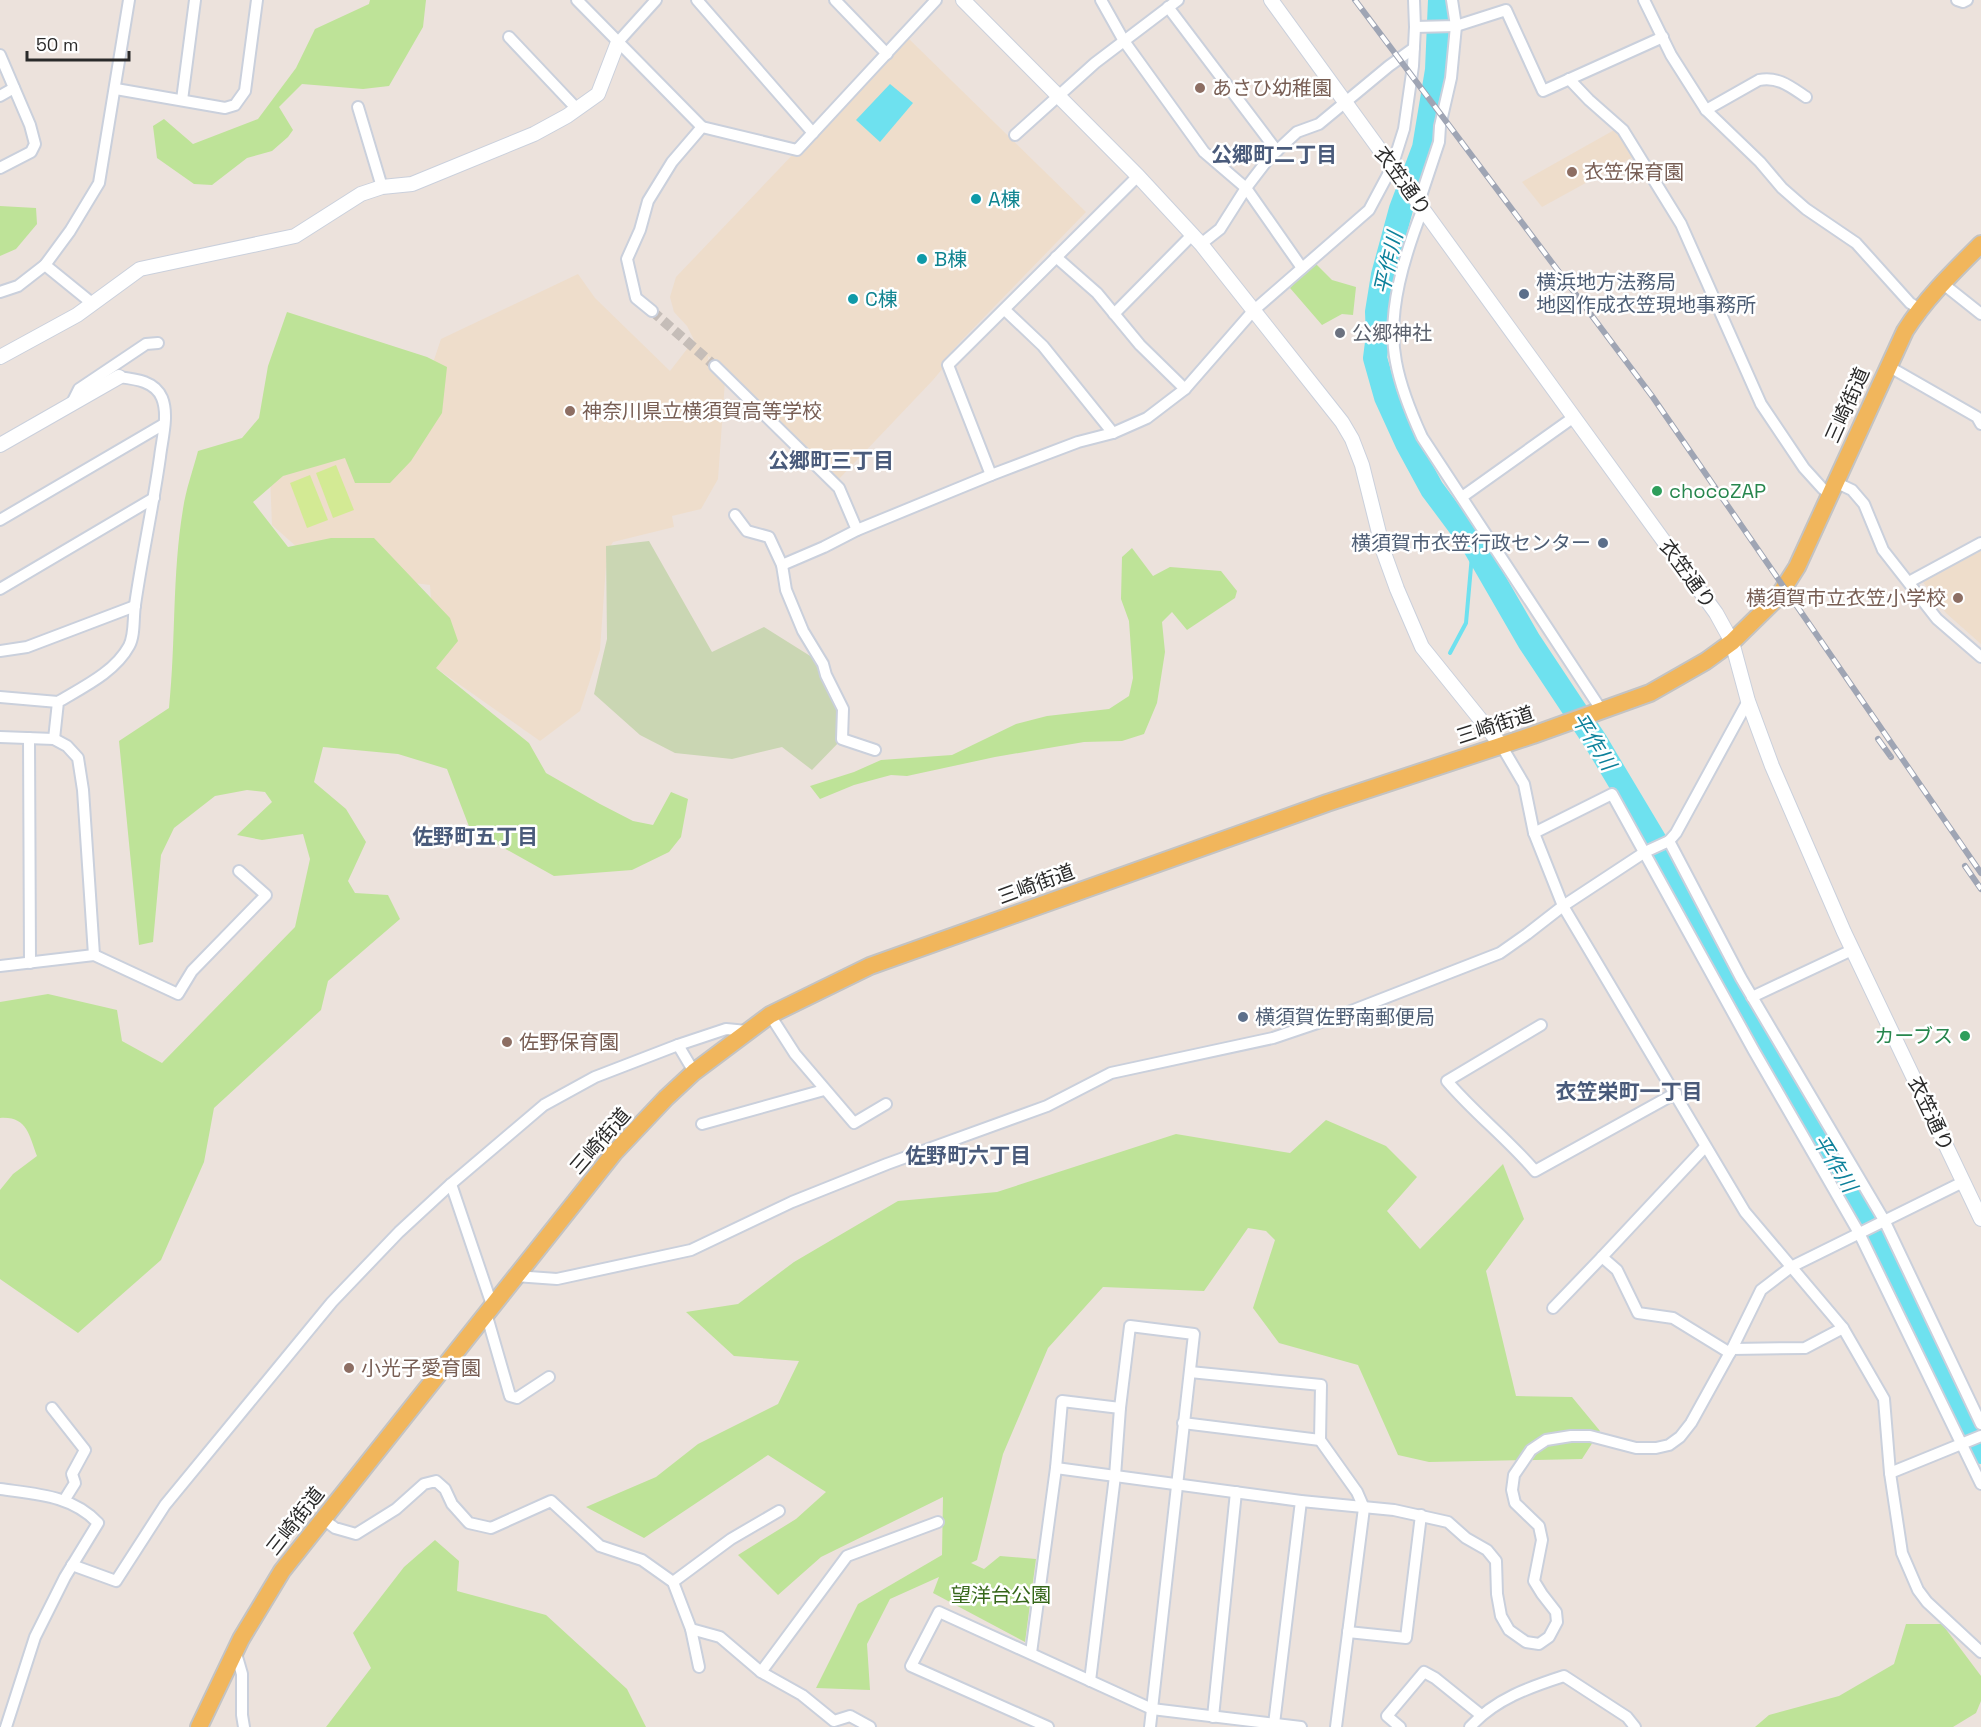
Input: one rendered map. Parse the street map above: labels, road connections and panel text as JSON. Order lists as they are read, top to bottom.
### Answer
{
  "streets": {
    "main road": ["三崎街道"],
    "street": ["衣笠通り"]
  },
  "crossings": [
    ["衣笠通り", "三崎街道"]
  ],
  "districts": [
    "公郷町二丁目",
    "公郷町三丁目",
    "佐野町五丁目",
    "衣笠栄町一丁目",
    "佐野町六丁目"
  ],
  "water": ["平作川"],
  "parks": ["望洋台公園"],
  "places": [
    "あさひ幼稚園",
    "衣笠保育園",
    "A棟",
    "B棟",
    "横浜地方法務局 地図作成衣笠現地事務所",
    "C棟",
    "公郷神社",
    "神奈川県立横須賀高等学校",
    "chocoZAP",
    "横須賀市衣笠行政センター",
    "横須賀市立衣笠小学校",
    "横須賀佐野南郵便局",
    "カーブス",
    "佐野保育園",
    "小光子愛育園"
  ],
  "scale_bar": "50 m"
}
